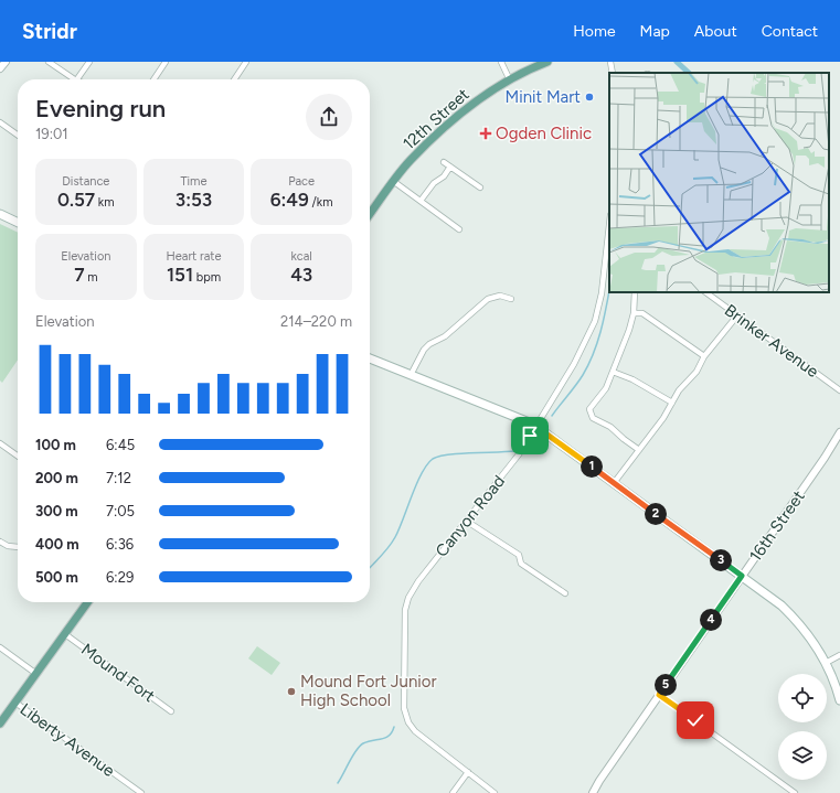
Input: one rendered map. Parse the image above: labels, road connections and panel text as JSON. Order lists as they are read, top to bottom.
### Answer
{
  "streets": {
    "main road": ["12th Street"],
    "street": [
      "Brinker Avenue",
      "Canyon Road",
      "16th Street",
      "Mound Fort",
      "Liberty Avenue"
    ]
  },
  "places": {
    "other": ["Minit Mart", "Mound Fort Junior High School"],
    "health": ["Ogden Clinic"]
  },
  "page": {
    "header": "Stridr",
    "nav": [
      "Home",
      "Map",
      "About",
      "Contact"
    ],
    "heading": ["Evening run", "19:01"],
    "stats": [
      ["Distance", "0.57 km"],
      ["Time", "3:53"],
      ["Pace", "6:49 /km"],
      ["Elevation", "7 m"],
      ["Heart rate", "151 bpm"],
      ["kcal", "43"]
    ],
    "chart": ["Elevation", "214–220 m"],
    "list": [
      {
        "name": "100 m",
        "note": "6:45"
      },
      {
        "name": "200 m",
        "note": "7:12"
      },
      {
        "name": "300 m",
        "note": "7:05"
      },
      {
        "name": "400 m",
        "note": "6:36"
      },
      {
        "name": "500 m",
        "note": "6:29"
      }
    ],
    "pins": [
      "1",
      "2",
      "3",
      "4",
      "5"
    ]
  }
}
